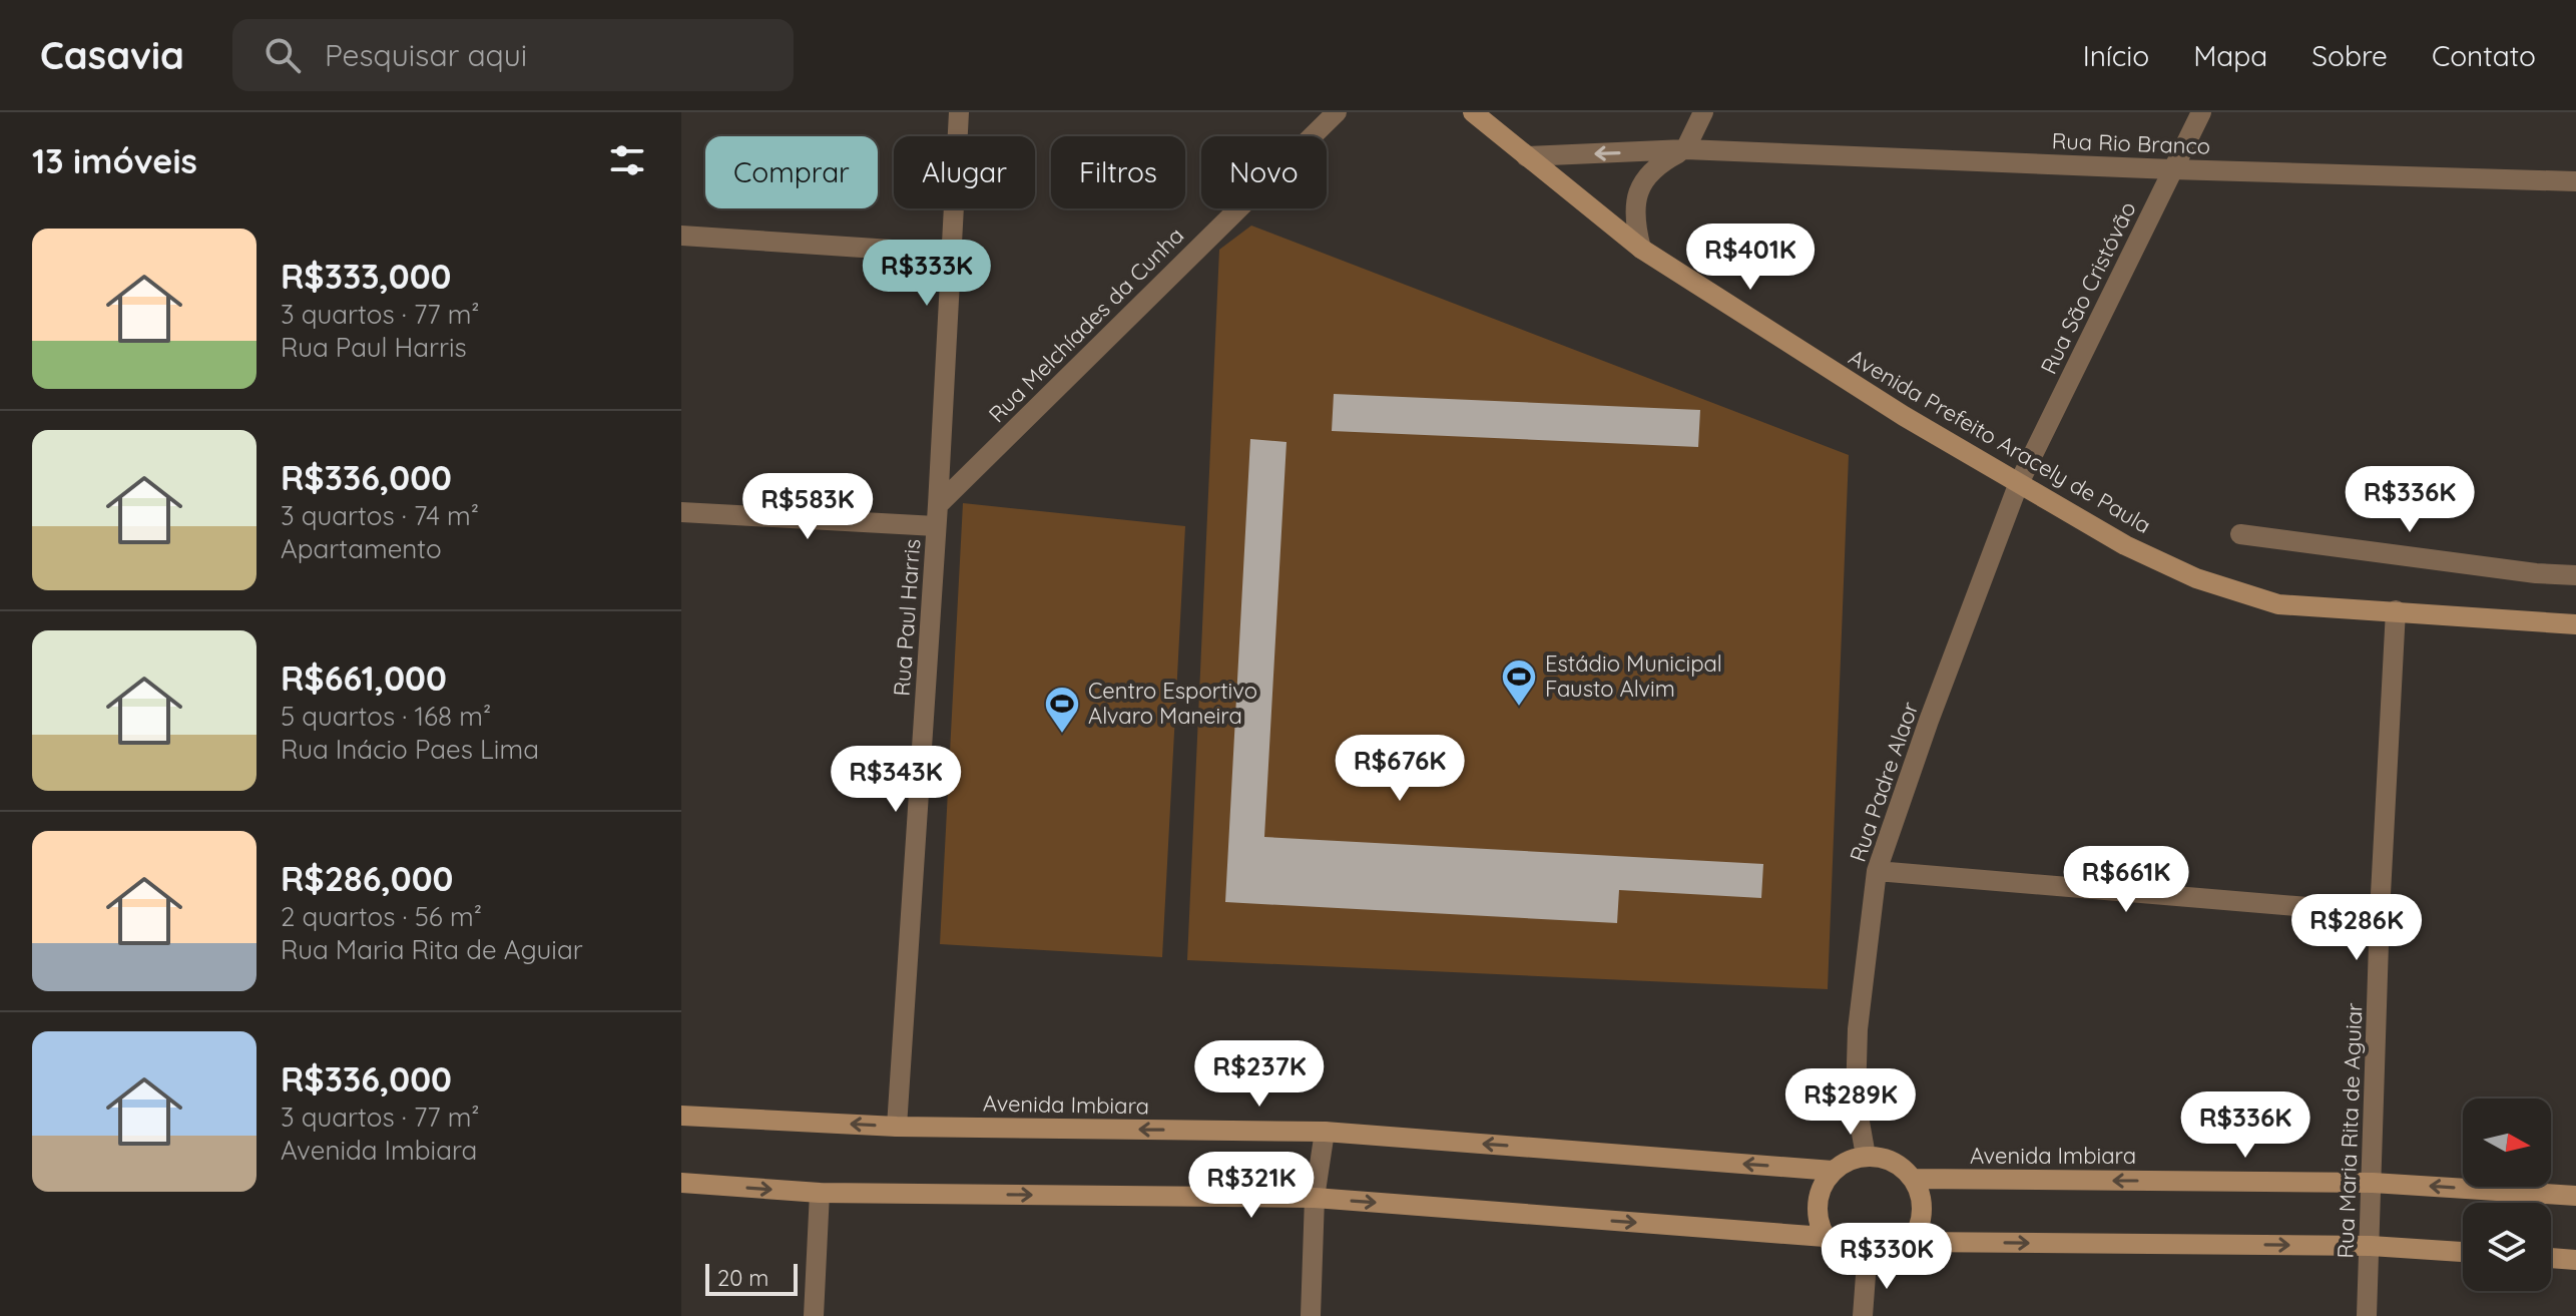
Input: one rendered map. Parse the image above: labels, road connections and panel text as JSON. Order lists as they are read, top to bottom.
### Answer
{
  "streets": {
    "main road": ["Avenida Prefeito Aracely de Paula", "Avenida Imbiara"],
    "street": [
      "Rua Rio Branco",
      "Rua São Cristóvão",
      "Rua Melchíades da Cunha",
      "Rua Paul Harris",
      "Rua Padre Alaor",
      "Rua Maria Rita de Aguiar"
    ]
  },
  "crossings": [
    ["Rua Rio Branco", "Rua São Cristóvão"],
    ["Rua Rio Branco", "Avenida Prefeito Aracely de Paula"],
    ["Rua São Cristóvão", "Avenida Prefeito Aracely de Paula"],
    ["Rua São Cristóvão", "Rua Padre Alaor"],
    ["Rua Melchíades da Cunha", "Rua Paul Harris"],
    ["Avenida Prefeito Aracely de Paula", "Rua Padre Alaor"],
    ["Avenida Prefeito Aracely de Paula", "Rua Maria Rita de Aguiar"],
    ["Rua Paul Harris", "Avenida Imbiara"],
    ["Rua Padre Alaor", "Avenida Imbiara"],
    ["Avenida Imbiara", "Rua Maria Rita de Aguiar"]
  ],
  "places": {
    "sports": ["Estádio Municipal Fausto Alvim", "Centro Esportivo Alvaro Maneira"]
  },
  "scale_bar": "20 m",
  "north": "right",
  "page": {
    "header": "Casavia",
    "search": "Pesquisar aqui",
    "nav": [
      "Início",
      "Mapa",
      "Sobre",
      "Contato"
    ],
    "heading": "13 imóveis",
    "chip": [
      "Comprar",
      "Alugar",
      "Filtros",
      "Novo"
    ],
    "list": [
      {
        "name": "R$333,000",
        "note": "3 quartos · 77 m² · Rua Paul Harris"
      },
      {
        "name": "R$336,000",
        "note": "3 quartos · 74 m² · Apartamento"
      },
      {
        "name": "R$661,000",
        "note": "5 quartos · 168 m² · Rua Inácio Paes Lima"
      },
      {
        "name": "R$286,000",
        "note": "2 quartos · 56 m² · Rua Maria Rita de Aguiar"
      },
      {
        "name": "R$336,000",
        "note": "3 quartos · 77 m² · Avenida Imbiara"
      }
    ],
    "price": [
      "R$401K",
      "R$333K",
      "R$336K",
      "R$583K",
      "R$676K",
      "R$343K",
      "R$661K",
      "R$286K",
      "R$237K",
      "R$289K",
      "R$336K",
      "R$321K",
      "R$330K"
    ],
    "scale": "20 m"
  }
}
